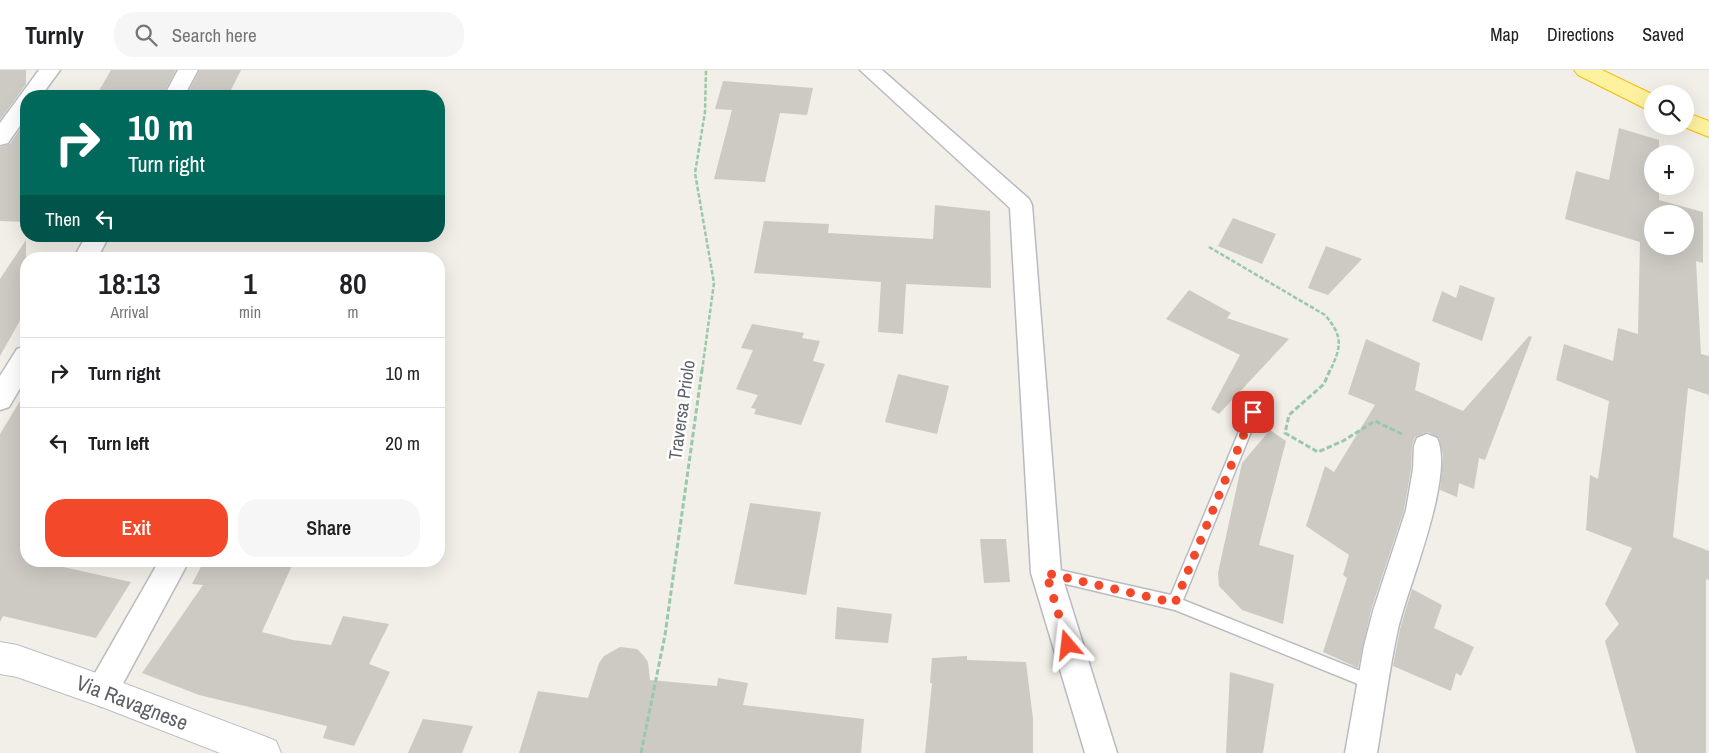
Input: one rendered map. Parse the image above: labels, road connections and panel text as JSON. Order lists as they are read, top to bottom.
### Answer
{
  "streets": {
    "main road": ["Via Ravagnese"],
    "path": ["Traversa Priolo"]
  },
  "page": {
    "header": "Turnly",
    "search": "Search here",
    "nav": ["Map", "Directions", "Saved"],
    "map_buttons": ["+", "−"],
    "turn": ["10 m", "Turn right"],
    "then": "Then",
    "eta": [
      "18:13",
      "Arrival",
      "1",
      "min",
      "80",
      "m"
    ],
    "list": [
      {
        "name": "Turn right",
        "value": "10 m"
      },
      {
        "name": "Turn left",
        "value": "20 m"
      }
    ],
    "buttons": ["Exit", "Share"]
  }
}
